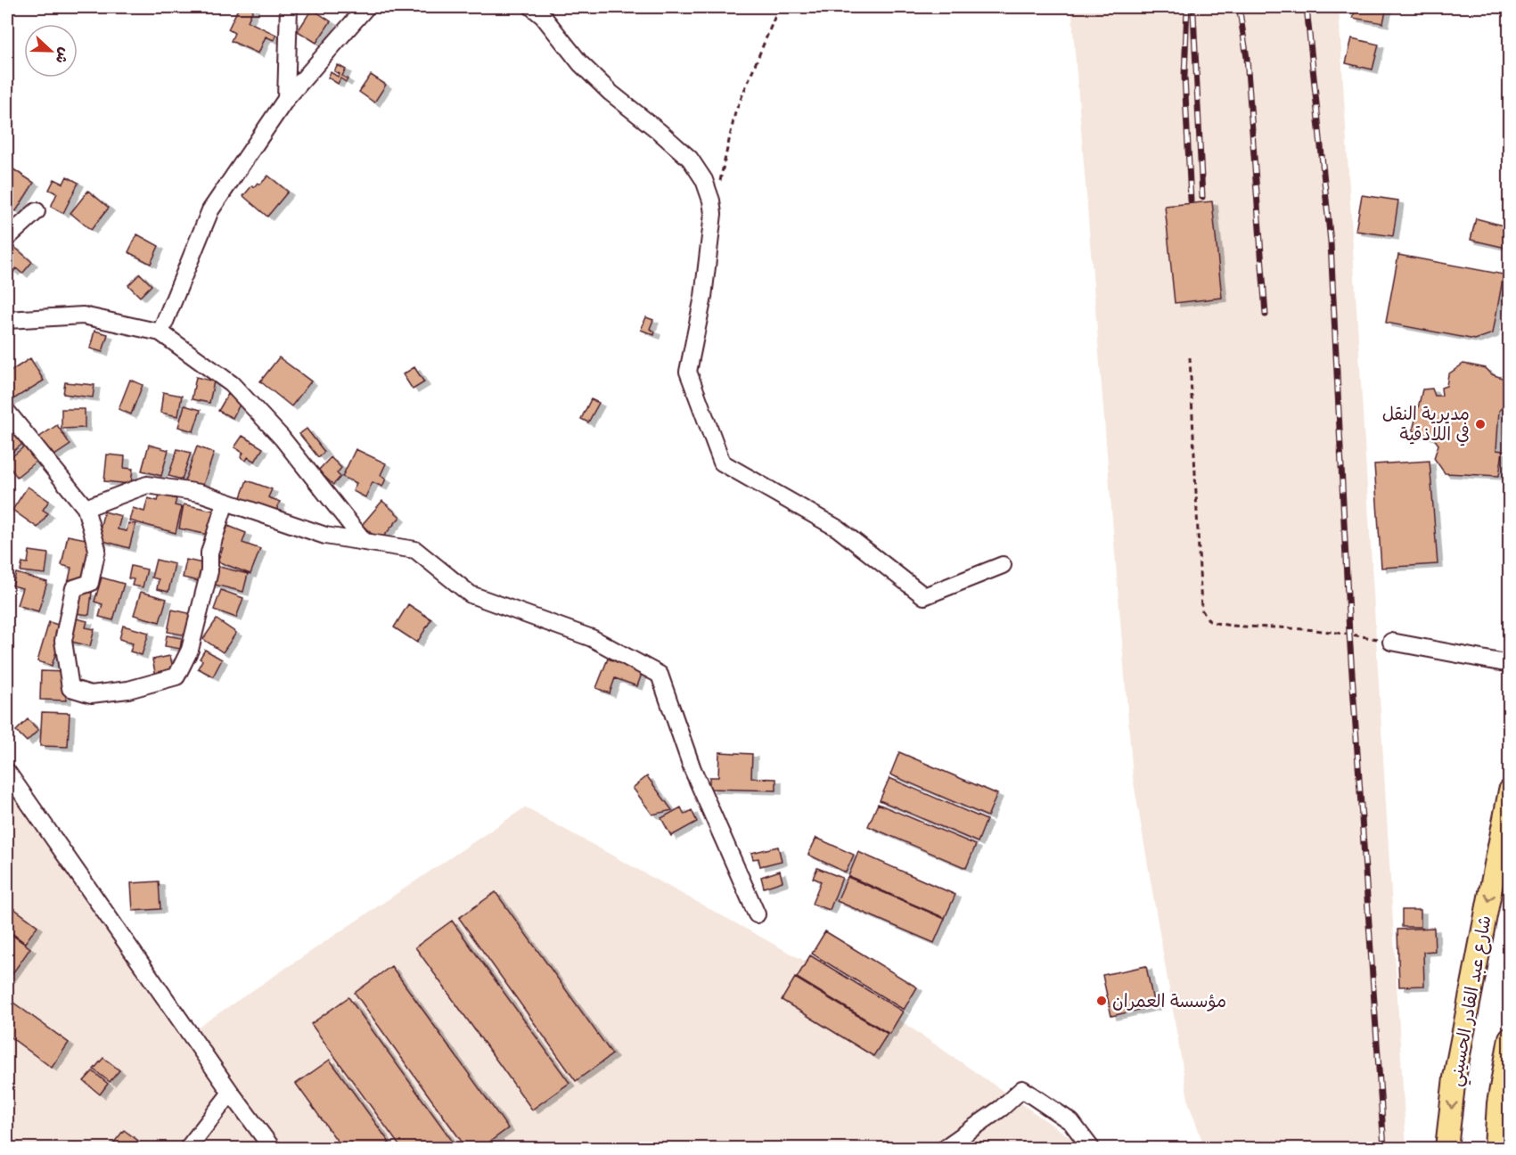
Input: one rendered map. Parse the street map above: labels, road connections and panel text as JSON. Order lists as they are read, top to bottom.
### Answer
{
  "streets": {
    "main road": ["شارع عبد القادر الحسيني"]
  },
  "places": ["مديرية النقل في اللاذقية", "مؤسسة العمران"],
  "north": "right"
}
